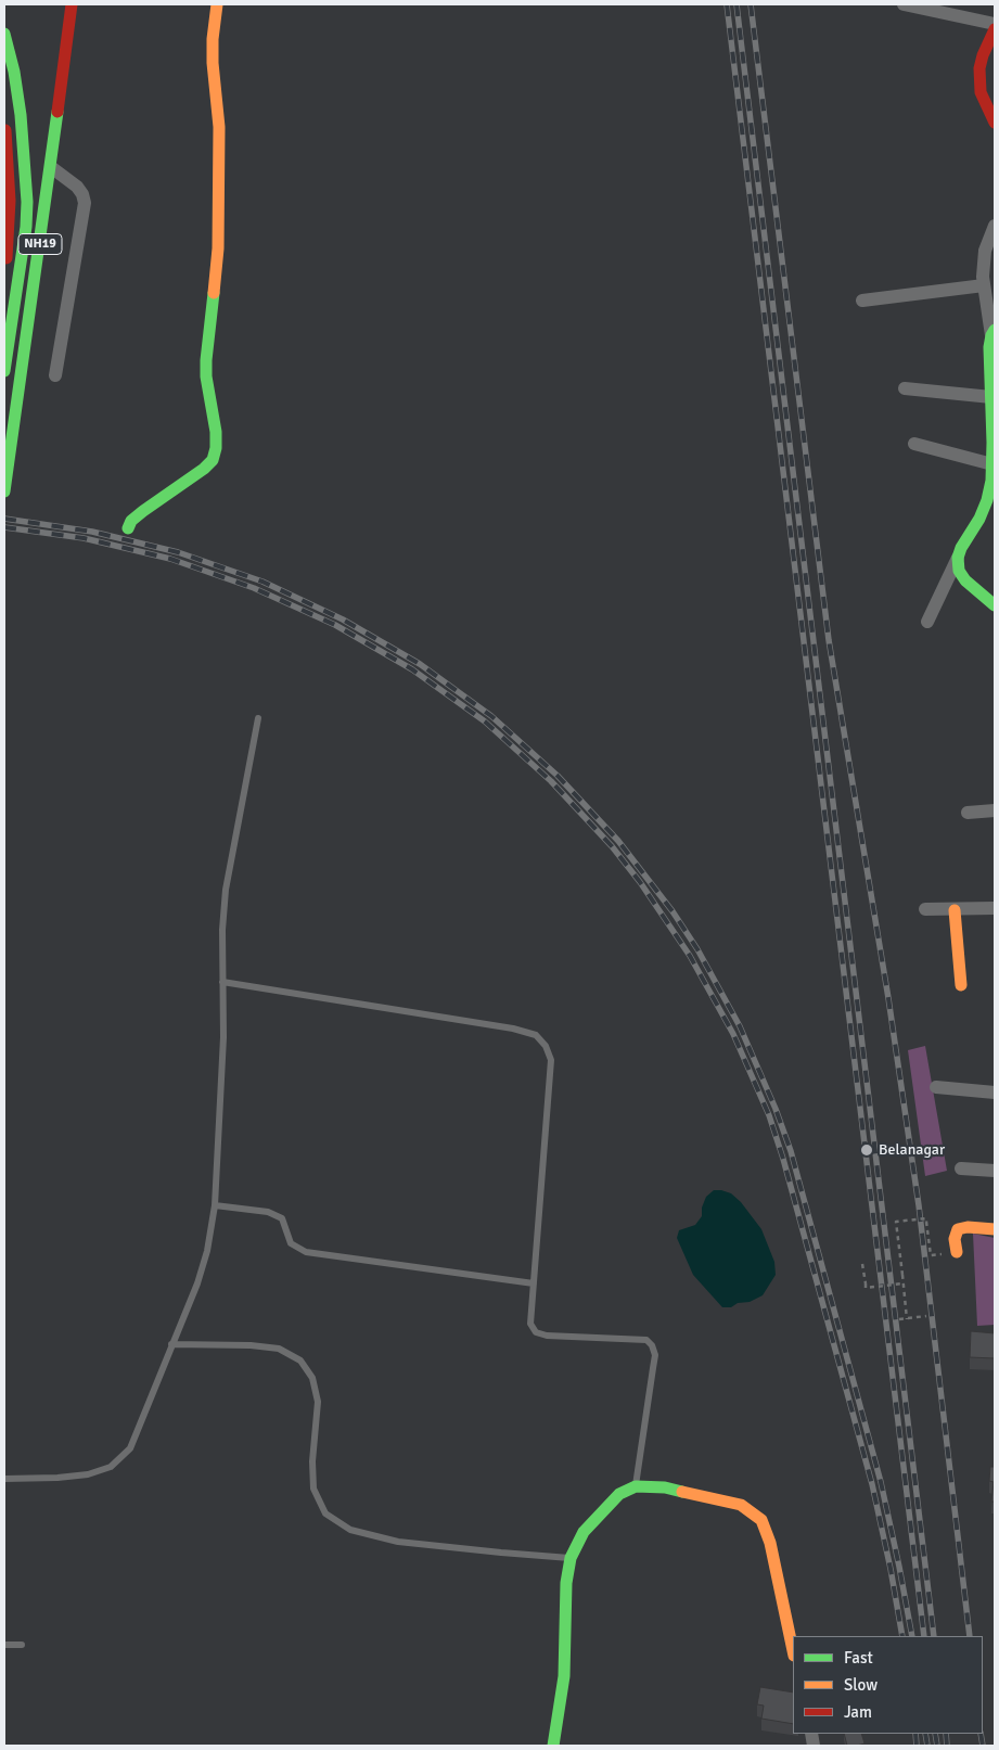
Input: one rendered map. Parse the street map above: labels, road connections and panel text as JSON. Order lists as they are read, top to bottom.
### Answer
{
  "streets": {
    "main road": ["NH19"]
  },
  "places": ["Belanagar"],
  "legend": ["Fast", "Slow", "Jam"]
}
